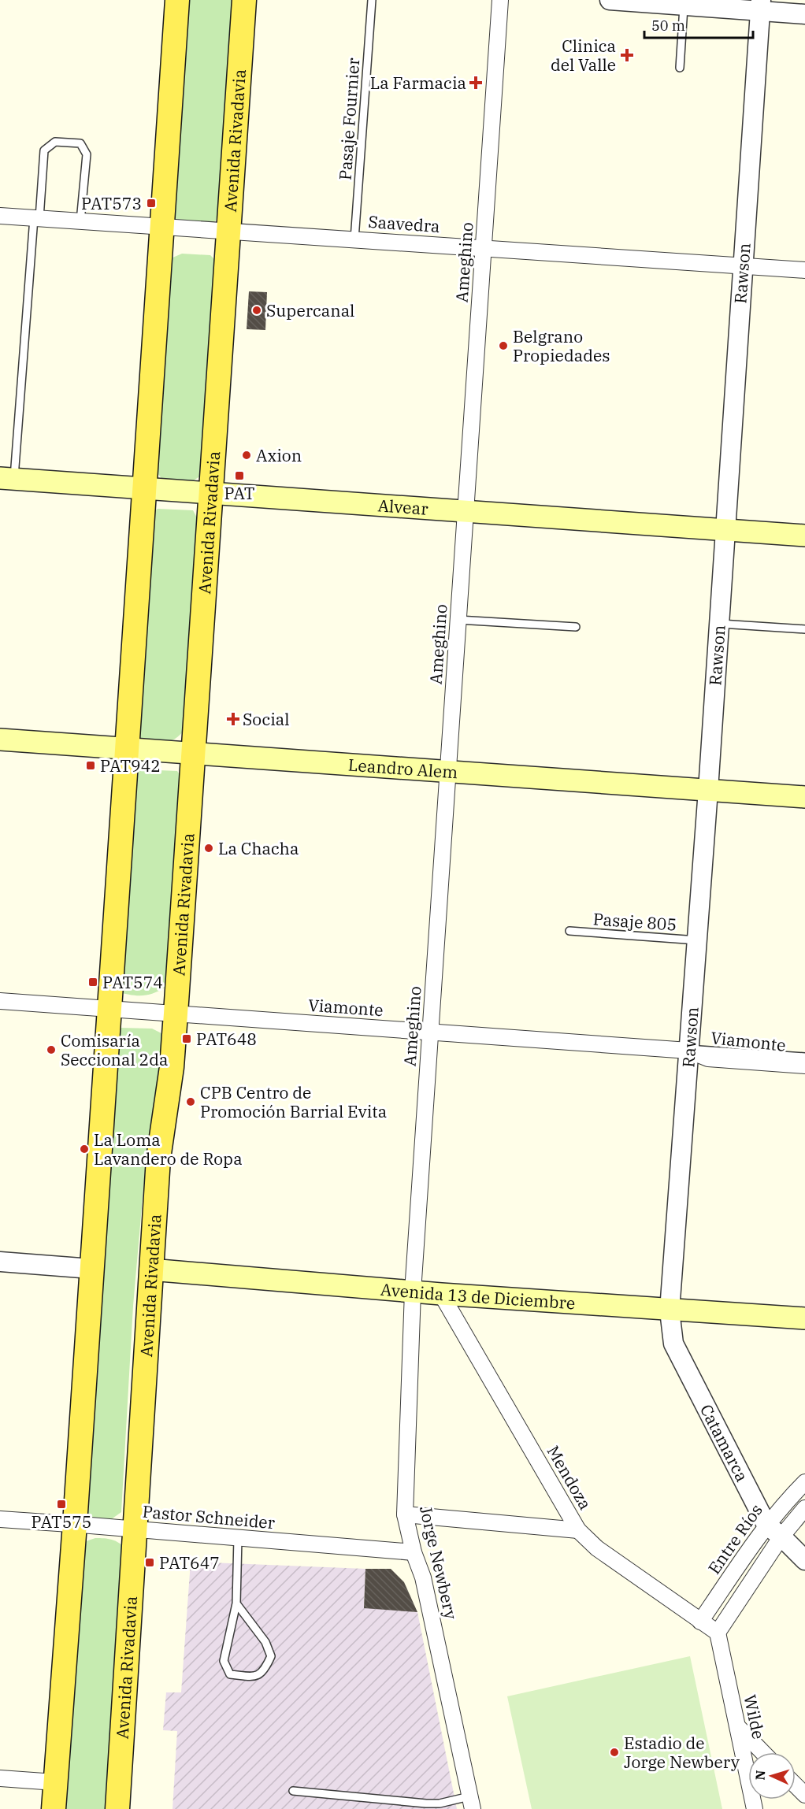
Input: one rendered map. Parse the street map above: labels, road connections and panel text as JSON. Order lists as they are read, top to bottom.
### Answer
{
  "streets": {
    "main road": [
      "Avenida Rivadavia",
      "Alvear",
      "Leandro Alem",
      "Avenida 13 de Diciembre"
    ],
    "street": [
      "Saavedra",
      "Ameghino",
      "Rawson",
      "Viamonte",
      "Catamarca",
      "Mendoza",
      "Pastor Schneider",
      "Entre Ríos",
      "Jorge Newbery",
      "Wilde"
    ],
    "lane": ["Pasaje Fournier", "Pasaje 805"]
  },
  "crossings": [
    ["Pasaje Fournier", "Saavedra"],
    ["Avenida Rivadavia", "Saavedra"],
    ["Avenida Rivadavia", "Alvear"],
    ["Avenida Rivadavia", "Leandro Alem"],
    ["Avenida Rivadavia", "Viamonte"],
    ["Avenida Rivadavia", "Avenida 13 de Diciembre"],
    ["Avenida Rivadavia", "Pastor Schneider"],
    ["Saavedra", "Ameghino"],
    ["Saavedra", "Rawson"],
    ["Ameghino", "Alvear"],
    ["Ameghino", "Leandro Alem"],
    ["Ameghino", "Viamonte"],
    ["Ameghino", "Avenida 13 de Diciembre"],
    ["Ameghino", "Jorge Newbery"],
    ["Rawson", "Alvear"],
    ["Rawson", "Leandro Alem"],
    ["Rawson", "Pasaje 805"],
    ["Rawson", "Viamonte"],
    ["Rawson", "Avenida 13 de Diciembre"],
    ["Rawson", "Catamarca"],
    ["Avenida 13 de Diciembre", "Catamarca"],
    ["Avenida 13 de Diciembre", "Mendoza"],
    ["Avenida 13 de Diciembre", "Jorge Newbery"],
    ["Catamarca", "Entre Ríos"],
    ["Mendoza", "Entre Ríos"],
    ["Mendoza", "Wilde"],
    ["Pastor Schneider", "Jorge Newbery"],
    ["Entre Ríos", "Wilde"]
  ],
  "places": {
    "health": ["Clinica del Valle", "La Farmacia", "Social"],
    "transit": [
      "PAT573",
      "PAT",
      "PAT942",
      "PAT574",
      "PAT648",
      "PAT575",
      "PAT647"
    ],
    "other": [
      "Supercanal",
      "Belgrano Propiedades",
      "Axion",
      "La Chacha",
      "Comisaría Seccional 2da",
      "CPB Centro de Promoción Barrial Evita",
      "La Loma Lavandero de Ropa",
      "Estadio de Jorge Newbery"
    ]
  },
  "scale_bar": "50 m",
  "north": "left"
}
